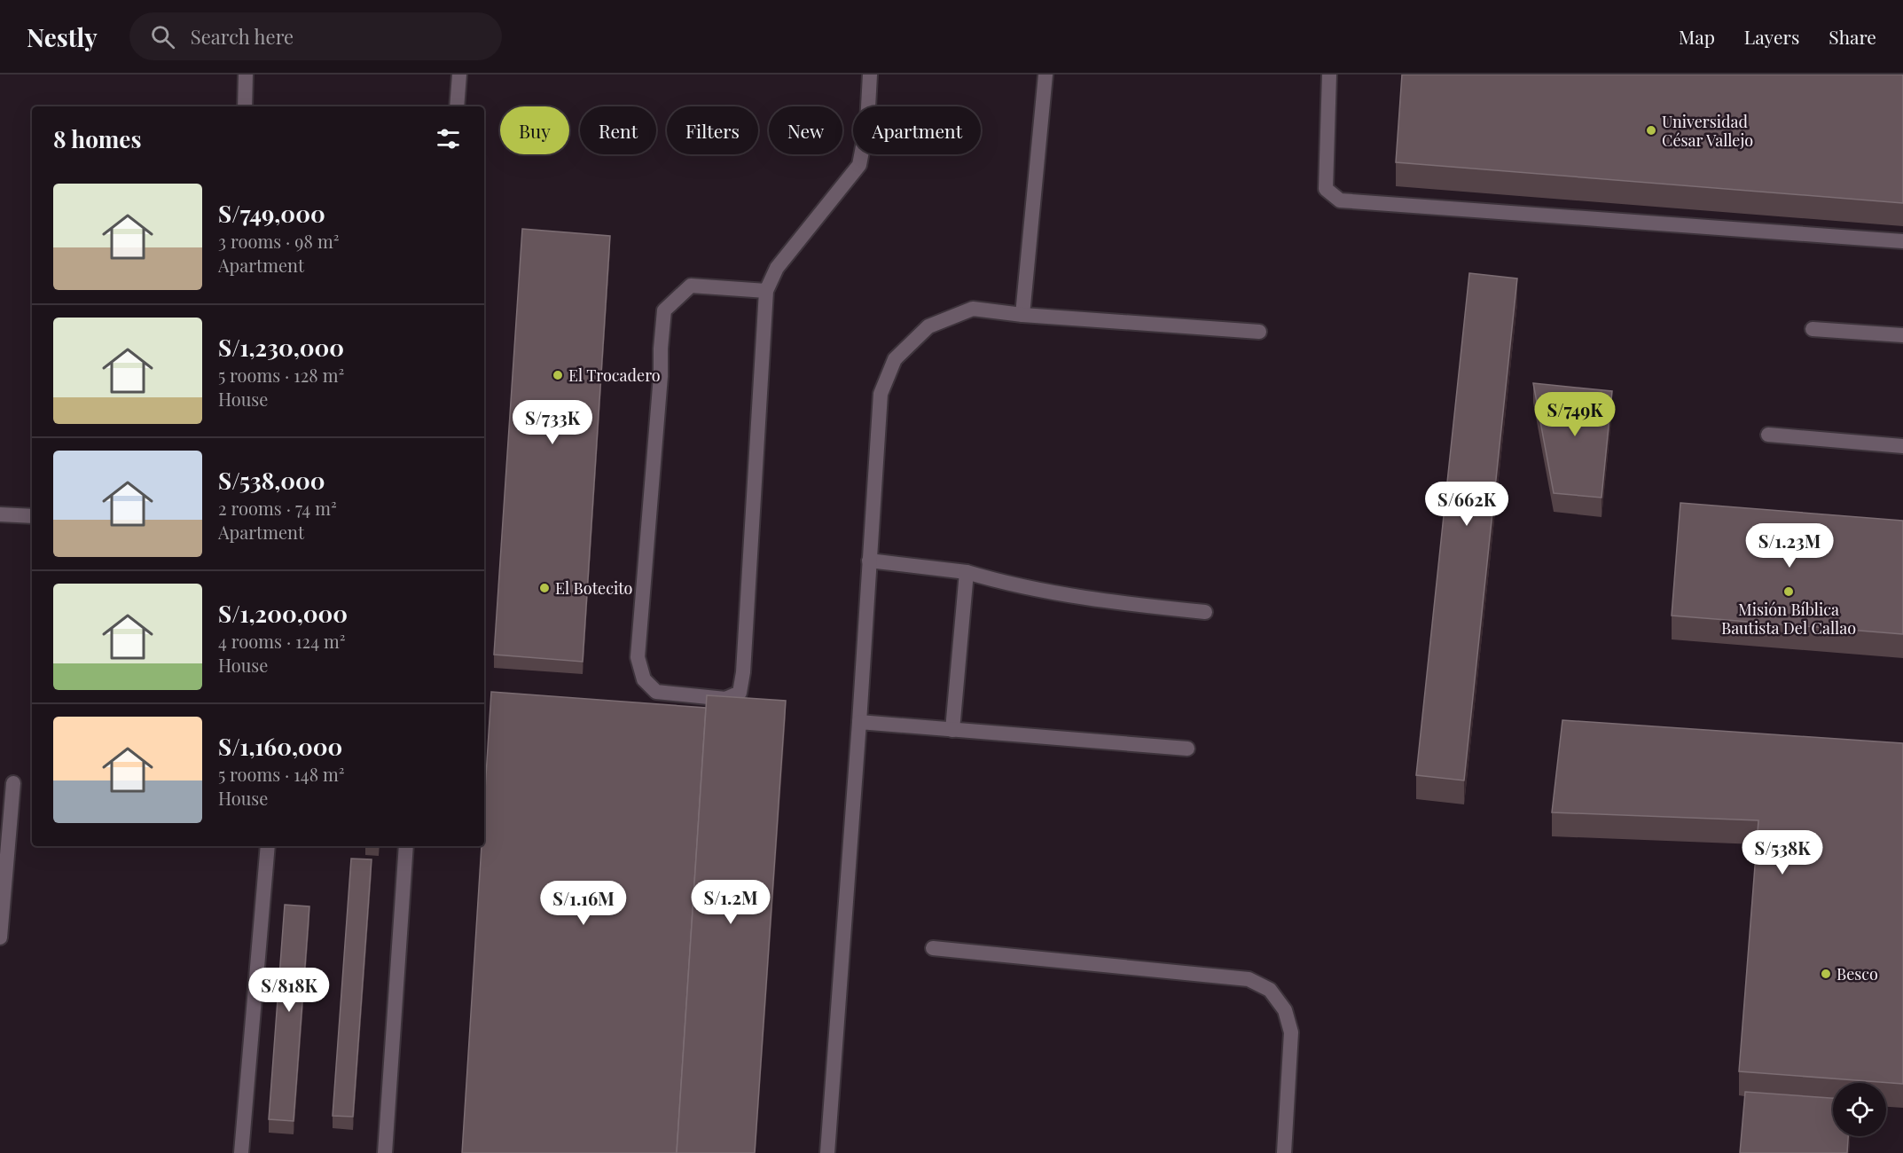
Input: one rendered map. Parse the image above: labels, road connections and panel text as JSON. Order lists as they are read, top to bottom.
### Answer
{
  "places": [
    "Universidad César Vallejo",
    "El Trocadero",
    "El Botecito",
    "Misión Bíblica Bautista Del Callao",
    "Besco"
  ],
  "page": {
    "header": "Nestly",
    "search": "Search here",
    "nav": ["Map", "Layers", "Share"],
    "chip": [
      "Buy",
      "Rent",
      "Filters",
      "New",
      "Apartment"
    ],
    "heading": "8 homes",
    "list": [
      {
        "name": "S/749,000",
        "note": "3 rooms · 98 m² · Apartment"
      },
      {
        "name": "S/1,230,000",
        "note": "5 rooms · 128 m² · House"
      },
      {
        "name": "S/538,000",
        "note": "2 rooms · 74 m² · Apartment"
      },
      {
        "name": "S/1,200,000",
        "note": "4 rooms · 124 m² · House"
      },
      {
        "name": "S/1,160,000",
        "note": "5 rooms · 148 m² · House"
      }
    ],
    "price": [
      "S/749K",
      "S/733K",
      "S/662K",
      "S/1.23M",
      "S/538K",
      "S/1.2M",
      "S/1.16M",
      "S/818K"
    ]
  }
}
